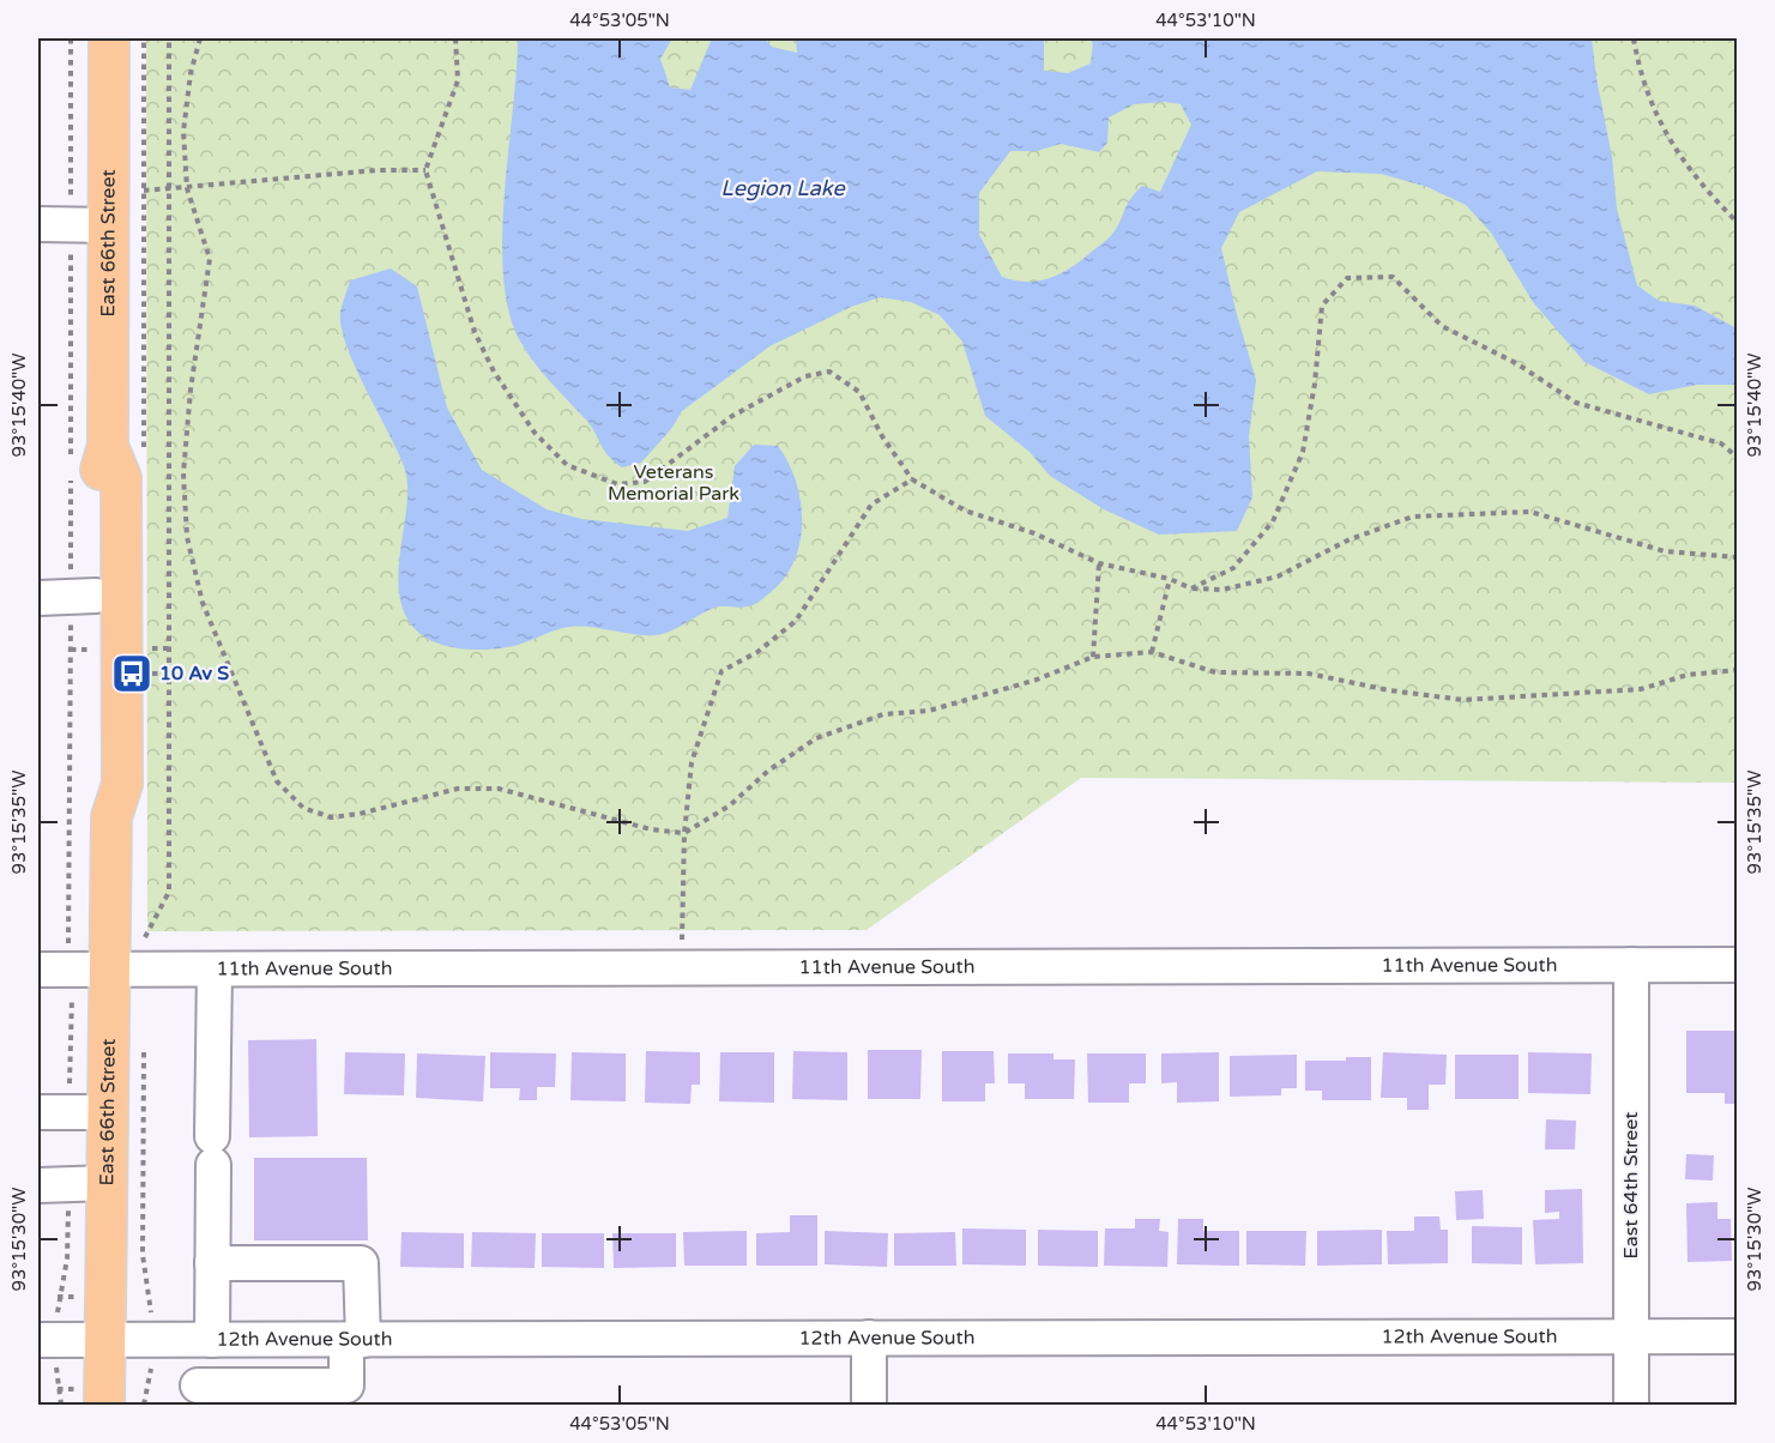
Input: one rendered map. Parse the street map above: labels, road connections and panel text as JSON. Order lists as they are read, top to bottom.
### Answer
{
  "streets": {
    "main road": ["East 66th Street"],
    "street": ["11th Avenue South", "East 64th Street", "12th Avenue South"]
  },
  "crossings": [
    ["East 66th Street", "11th Avenue South"],
    ["East 66th Street", "12th Avenue South"],
    ["11th Avenue South", "East 64th Street"],
    ["East 64th Street", "12th Avenue South"]
  ],
  "water": ["Legion Lake"],
  "parks": ["Veterans Memorial Park"],
  "places": {
    "bus stop": ["10 Av S"]
  },
  "coordinates": [
    "44°53'05\"N",
    "44°53'10\"N",
    "93°15'40\"W",
    "93°15'35\"W",
    "93°15'30\"W"
  ]
}
